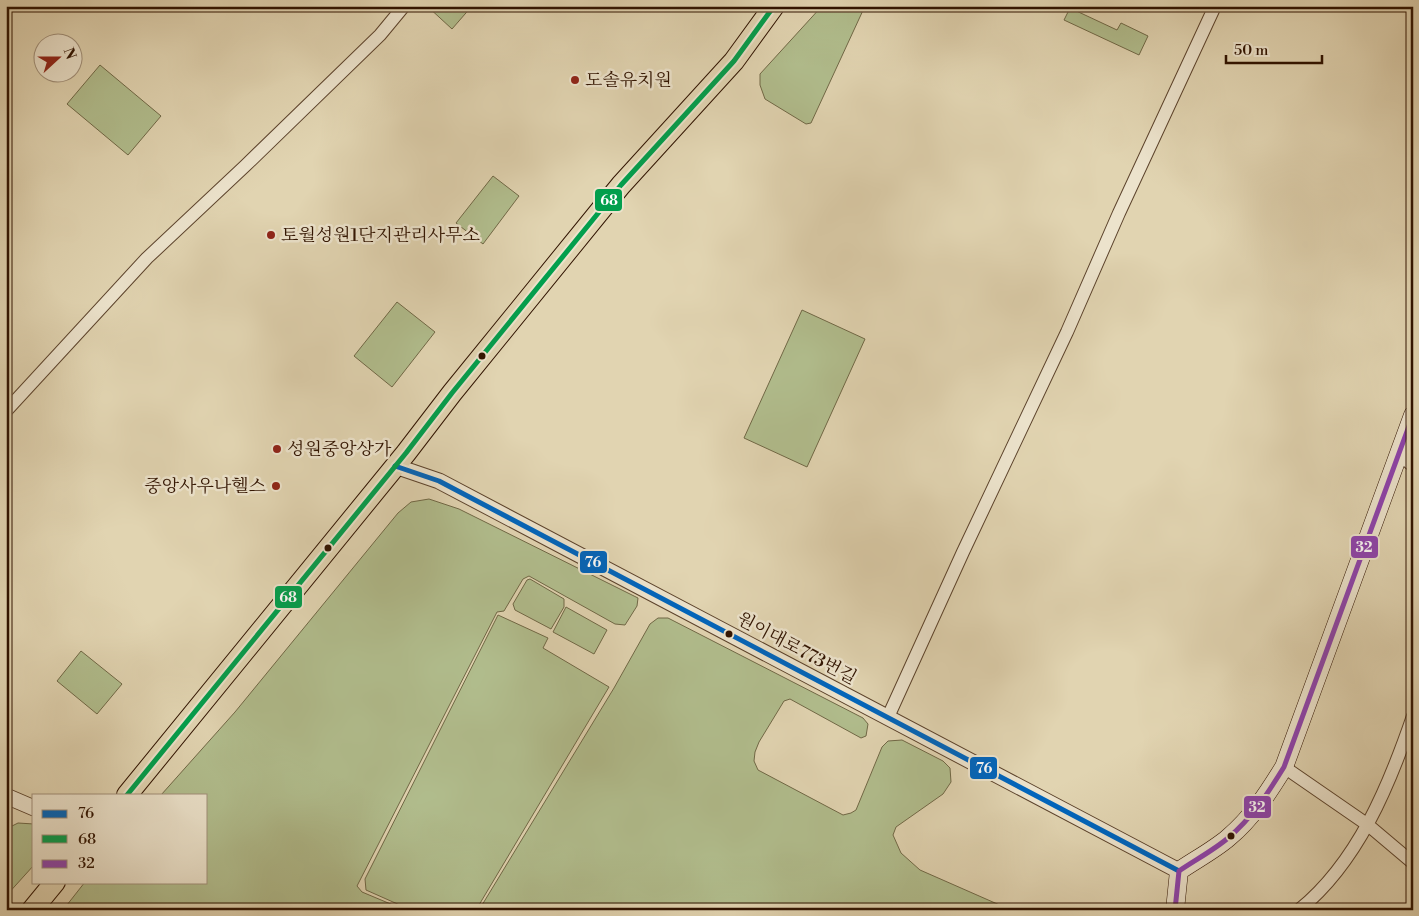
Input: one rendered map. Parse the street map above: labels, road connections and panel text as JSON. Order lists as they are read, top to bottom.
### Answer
{
  "streets": {
    "street": ["원이대로773번길"]
  },
  "places": [
    "도솔유치원",
    "토월성원1단지관리사무소",
    "성원중앙상가",
    "중앙사우나헬스"
  ],
  "lines": ["transit line 68", "transit line 32", "transit line 76"],
  "legend": ["76", "68", "32"],
  "scale_bar": "50 m",
  "north": "right"
}
